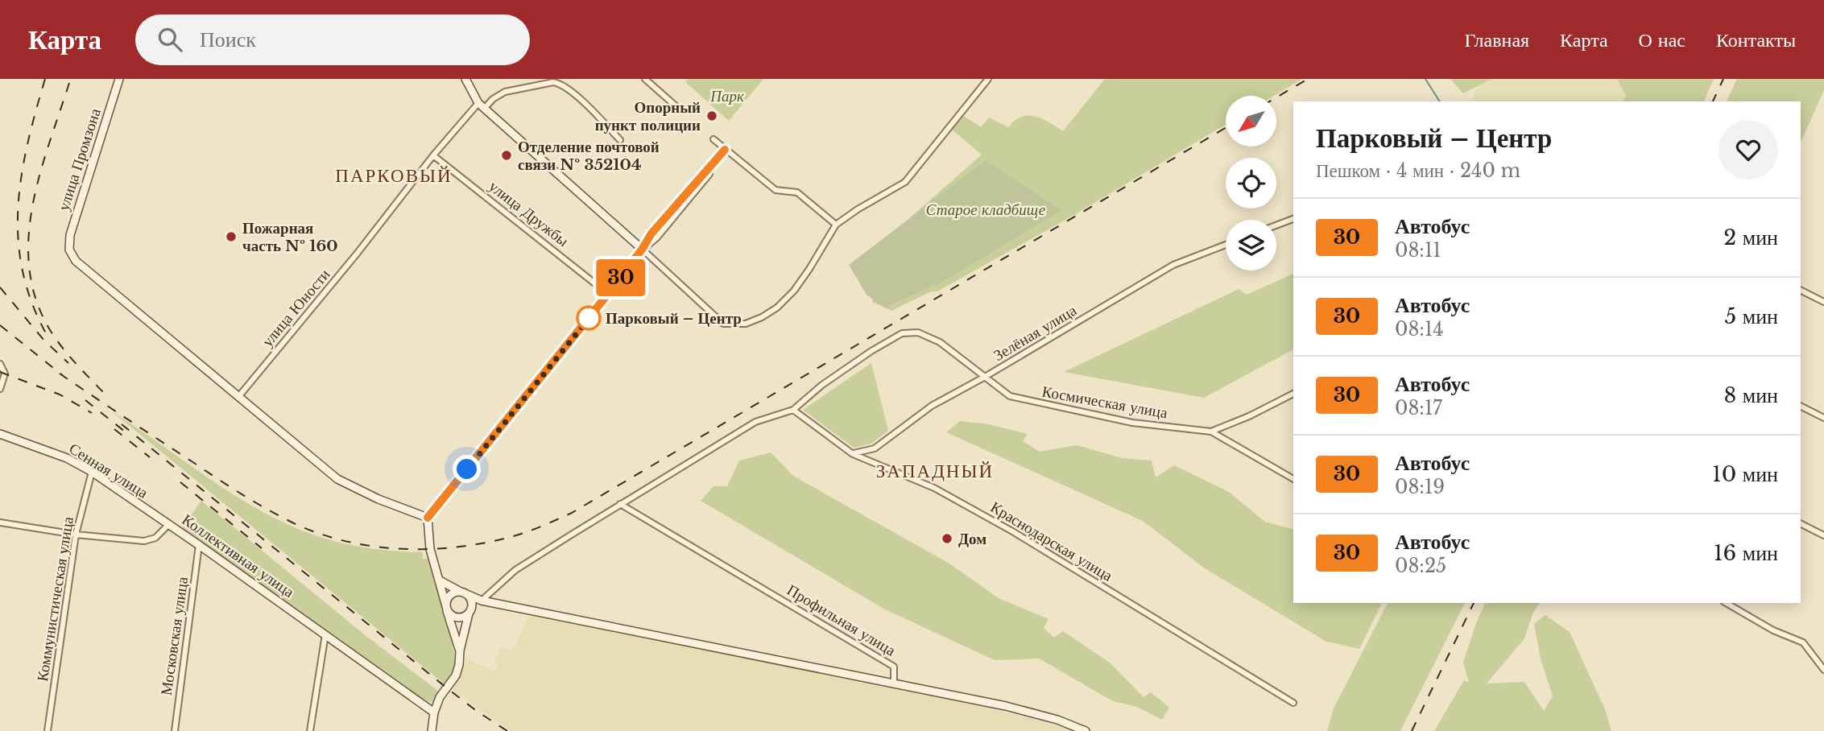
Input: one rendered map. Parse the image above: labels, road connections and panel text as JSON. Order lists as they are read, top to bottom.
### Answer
{
  "streets": {
    "main road": ["улица Промзона", "Сенная улица", "Коллективная улица"],
    "street": [
      "улица Дружбы",
      "улица Юности",
      "Зелёная улица",
      "Космическая улица",
      "Краснодарская улица",
      "Коммунистическая улица",
      "Профильная улица",
      "Московская улица"
    ]
  },
  "crossings": [
    ["улица Промзона", "улица Юности"],
    ["улица Дружбы", "улица Юности"],
    ["Зелёная улица", "Космическая улица"],
    ["Зелёная улица", "Краснодарская улица"],
    ["Космическая улица", "Краснодарская улица"],
    ["Сенная улица", "Коллективная улица"],
    ["Сенная улица", "Коммунистическая улица"],
    ["Коллективная улица", "Коммунистическая улица"],
    ["Коллективная улица", "Московская улица"]
  ],
  "districts": ["ПАРКОВЫЙ", "ЗАПАДНЫЙ"],
  "parks": ["Парк", "Старое кладбище"],
  "places": [
    "Опорный пункт полиции",
    "Отделение почтовой связи № 352104",
    "Пожарная часть № 160",
    "Парковый – Центр",
    "Дом"
  ],
  "lines": ["bus line 30"],
  "north": "bottom left",
  "page": {
    "header": "Карта",
    "search": "Поиск",
    "nav": [
      "Главная",
      "Карта",
      "О нас",
      "Контакты"
    ],
    "on_map": "30",
    "heading": ["Парковый – Центр", "Пешком · 4 мин · 240 m"],
    "list": [
      {
        "mark": "30",
        "name": "Автобус",
        "note": "08:11",
        "value": "2 мин"
      },
      {
        "mark": "30",
        "name": "Автобус",
        "note": "08:14",
        "value": "5 мин"
      },
      {
        "mark": "30",
        "name": "Автобус",
        "note": "08:17",
        "value": "8 мин"
      },
      {
        "mark": "30",
        "name": "Автобус",
        "note": "08:19",
        "value": "10 мин"
      },
      {
        "mark": "30",
        "name": "Автобус",
        "note": "08:25",
        "value": "16 мин"
      }
    ]
  }
}
